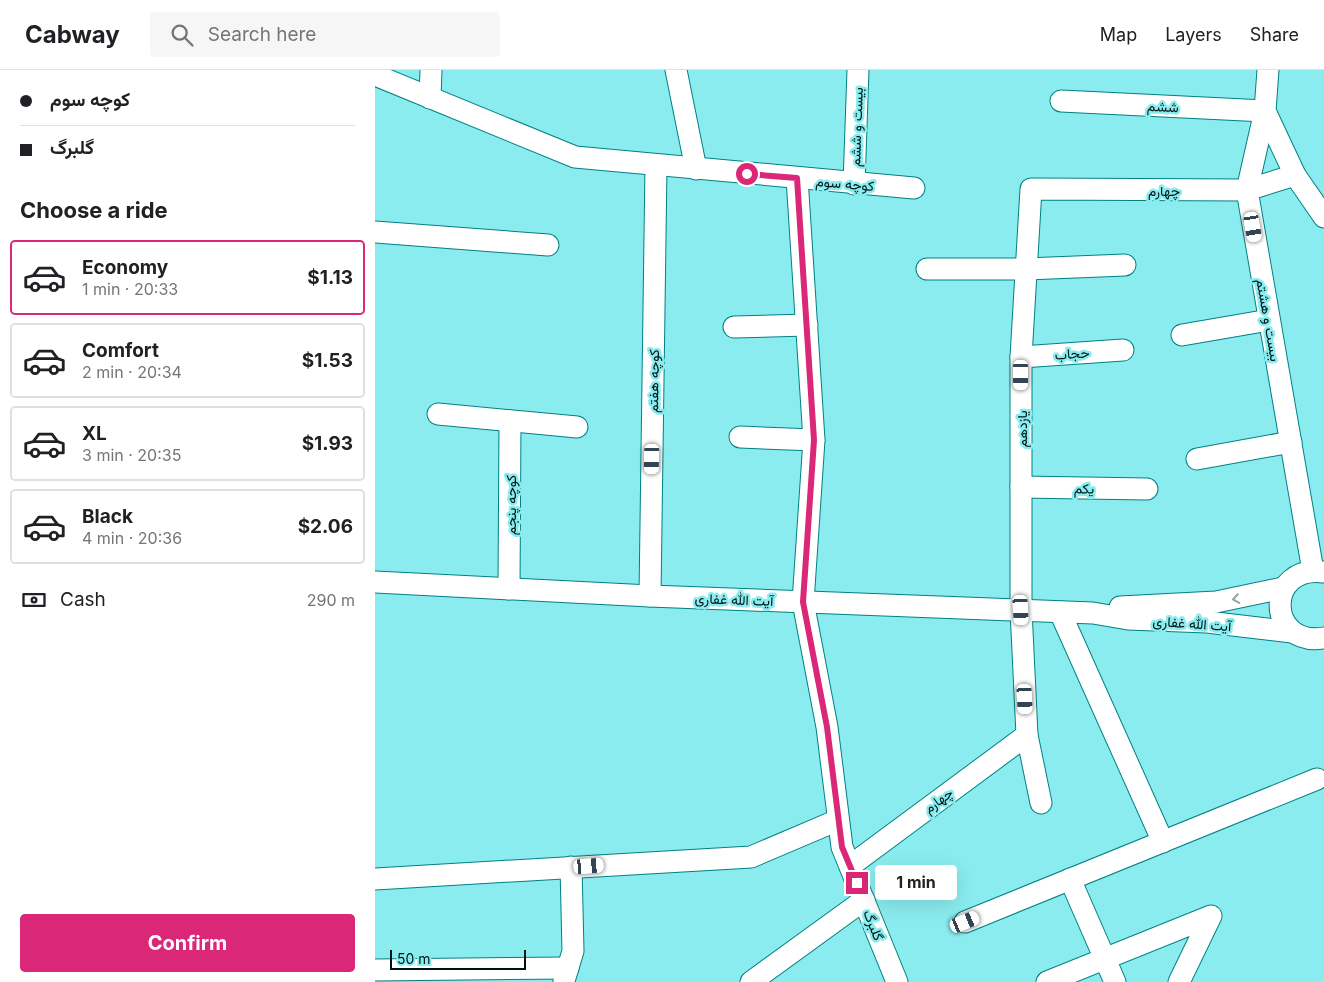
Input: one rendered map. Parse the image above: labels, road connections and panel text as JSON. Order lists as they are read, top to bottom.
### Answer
{
  "streets": {
    "street": [
      "ششم",
      "بیست و ششم",
      "کوچه سوم",
      "چهارم",
      "بیست و هشتم",
      "حجاب",
      "کوچه هفتم",
      "یازدهم",
      "یکم",
      "کوچه پنجم",
      "آیت الله غفاری",
      "گلبرگ"
    ]
  },
  "crossings": [
    ["ششم", "بیست و هشتم"],
    ["بیست و ششم", "کوچه سوم"],
    ["کوچه سوم", "کوچه هفتم"],
    ["کوچه سوم", "گلبرگ"],
    ["چهارم", "بیست و هشتم"],
    ["چهارم", "یازدهم"],
    ["چهارم", "گلبرگ"],
    ["حجاب", "یازدهم"],
    ["کوچه هفتم", "آیت الله غفاری"],
    ["یازدهم", "یکم"],
    ["یازدهم", "آیت الله غفاری"],
    ["کوچه پنجم", "آیت الله غفاری"],
    ["آیت الله غفاری", "گلبرگ"]
  ],
  "scale_bar": "50 m",
  "page": {
    "header": "Cabway",
    "search": "Search here",
    "nav": ["Map", "Layers", "Share"],
    "banner": ["کوچه سوم", "گلبرگ"],
    "heading": "Choose a ride",
    "list": [
      {
        "name": "Economy",
        "note": "1 min · 20:33",
        "value": "$1.13"
      },
      {
        "name": "Comfort",
        "note": "2 min · 20:34",
        "value": "$1.53"
      },
      {
        "name": "XL",
        "note": "3 min · 20:35",
        "value": "$1.93"
      },
      {
        "name": "Black",
        "note": "4 min · 20:36",
        "value": "$2.06"
      }
    ],
    "pay": ["Cash", "290 m"],
    "bubble": "1 min",
    "buttons": "Confirm",
    "scale": "50 m"
  }
}
